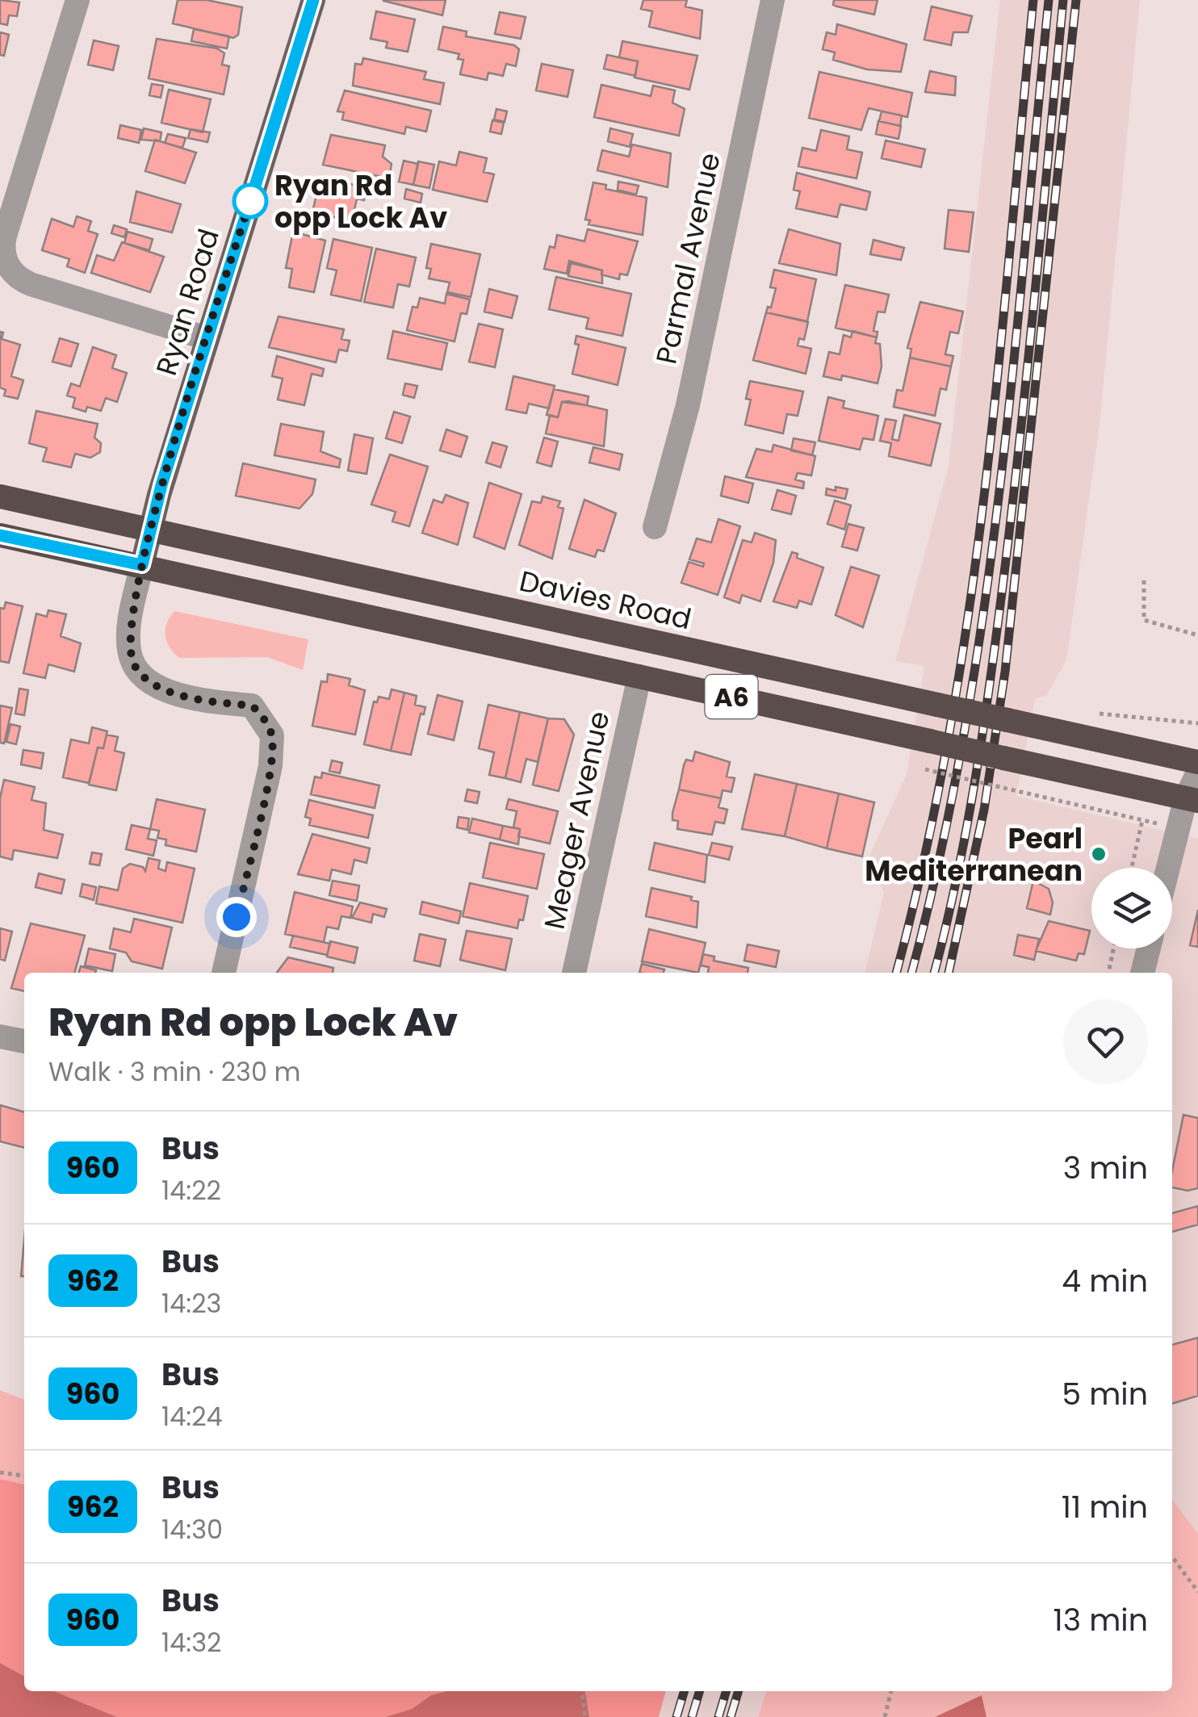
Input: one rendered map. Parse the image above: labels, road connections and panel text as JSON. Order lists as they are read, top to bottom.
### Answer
{
  "streets": {
    "highway": ["Davies Road", "A6"],
    "main road": ["Ryan Road"],
    "street": ["Parmal Avenue", "Meager Avenue"]
  },
  "crossings": [
    ["Ryan Road", "Davies Road"],
    ["Ryan Road", "A6"],
    ["A6", "Meager Avenue"]
  ],
  "places": ["Ryan Rd opp Lock Av", "Pearl Mediterranean"],
  "lines": ["bus line 960"],
  "page": {
    "heading": ["Ryan Rd opp Lock Av", "Walk · 3 min · 230 m"],
    "list": [
      {
        "mark": "960",
        "name": "Bus",
        "note": "14:22",
        "value": "3 min"
      },
      {
        "mark": "962",
        "name": "Bus",
        "note": "14:23",
        "value": "4 min"
      },
      {
        "mark": "960",
        "name": "Bus",
        "note": "14:24",
        "value": "5 min"
      },
      {
        "mark": "962",
        "name": "Bus",
        "note": "14:30",
        "value": "11 min"
      },
      {
        "mark": "960",
        "name": "Bus",
        "note": "14:32",
        "value": "13 min"
      }
    ]
  }
}
